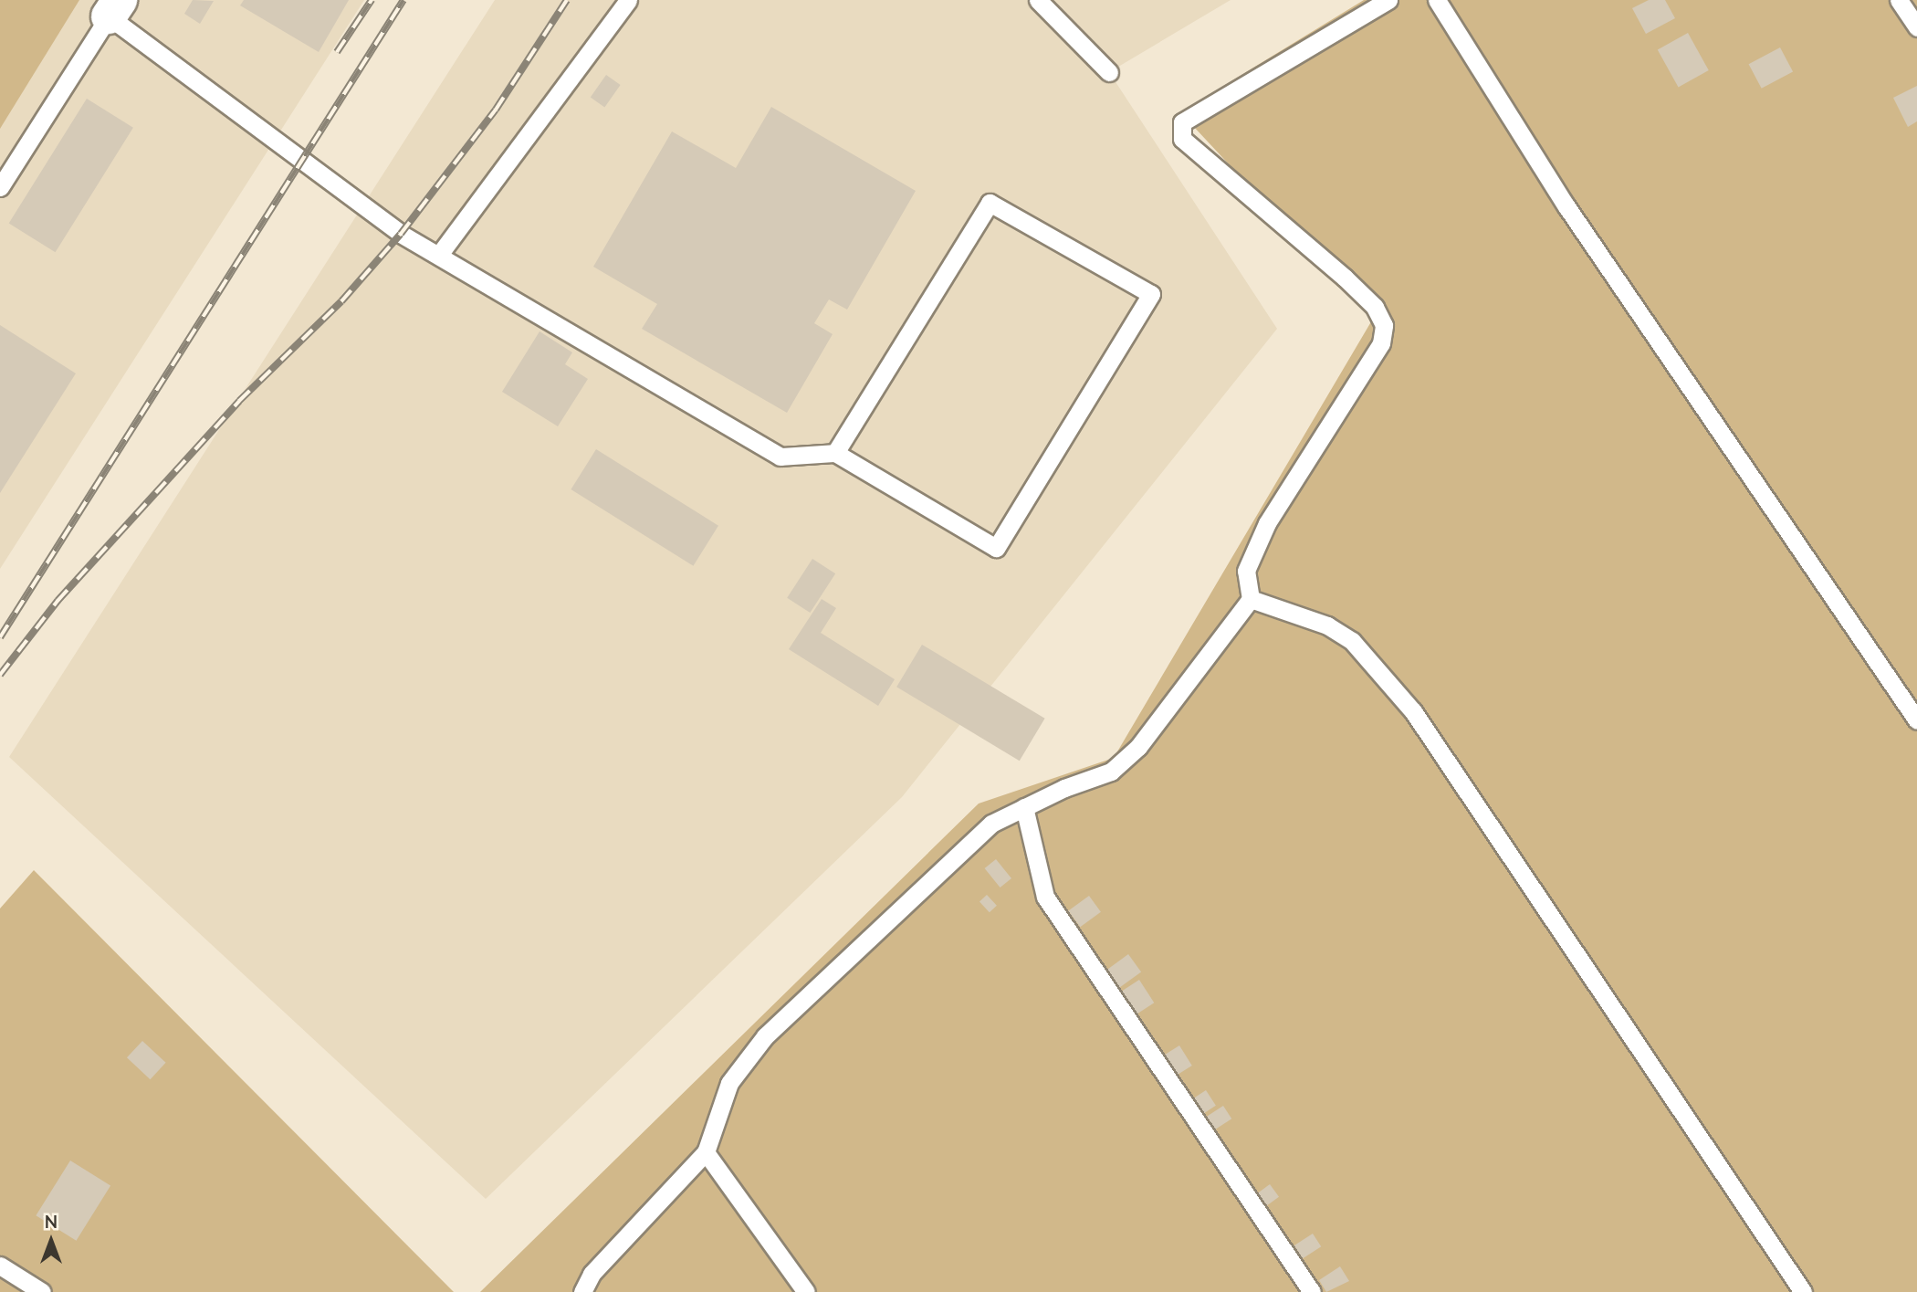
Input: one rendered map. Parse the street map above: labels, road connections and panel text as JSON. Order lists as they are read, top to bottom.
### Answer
{
  "north": "top"
}
